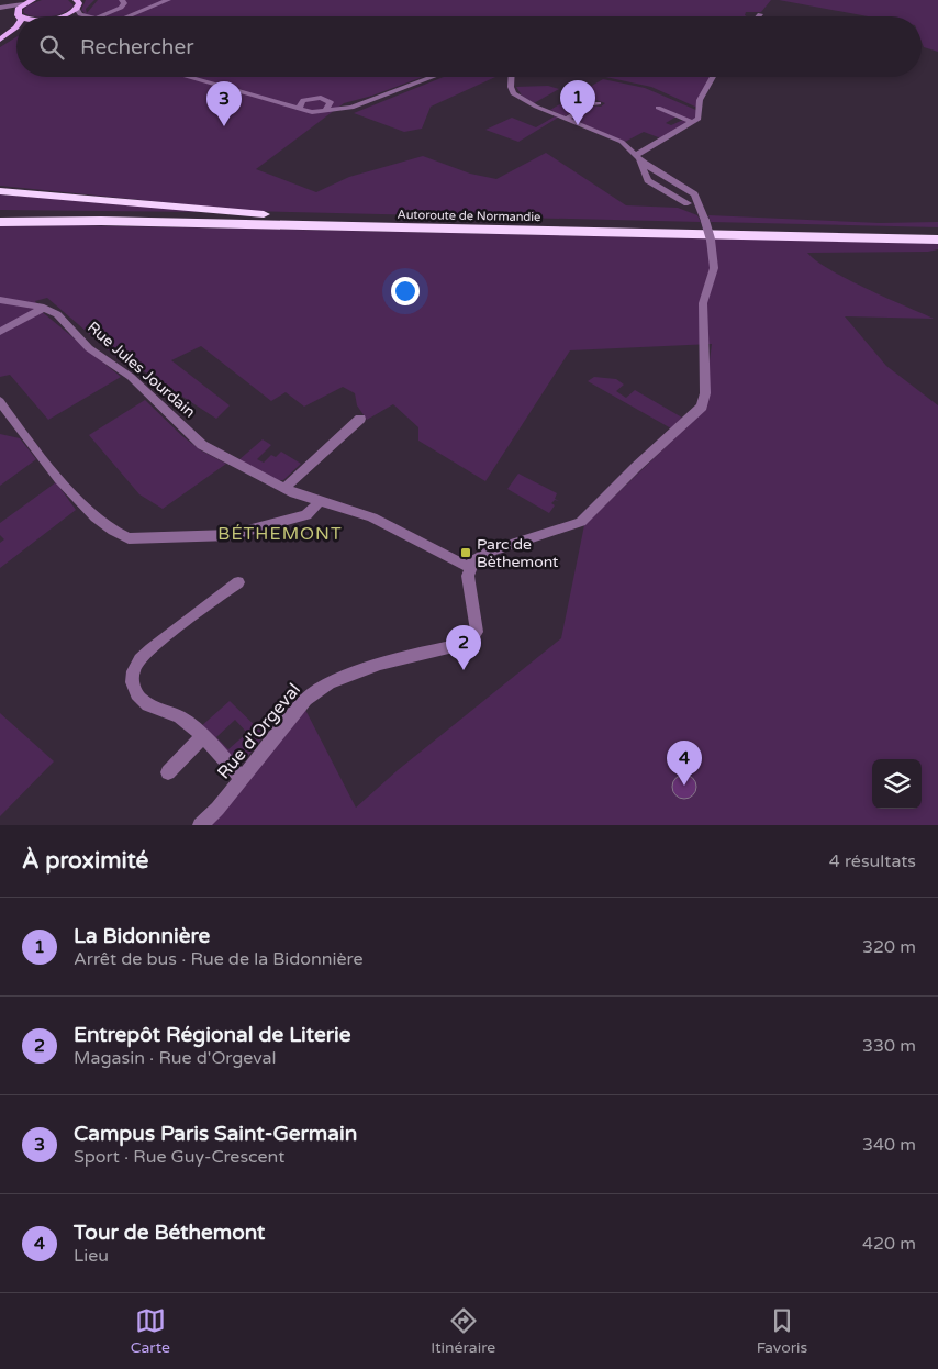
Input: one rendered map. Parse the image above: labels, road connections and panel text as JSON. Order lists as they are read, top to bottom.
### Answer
{
  "streets": {
    "highway": ["Autoroute de Normandie"],
    "street": ["Rue Jules Jourdain", "Rue d'Orgeval"]
  },
  "crossings": [
    ["Rue Jules Jourdain", "Rue d'Orgeval"]
  ],
  "districts": ["BÉTHEMONT"],
  "places": {
    "transit": ["Parc de Bèthemont"]
  },
  "page": {
    "search": "Rechercher",
    "pins": [
      "1",
      "3",
      "2",
      "4"
    ],
    "heading": ["À proximité", "4 résultats"],
    "list": [
      {
        "mark": "1",
        "name": "La Bidonnière",
        "note": "Arrêt de bus · Rue de la Bidonnière",
        "value": "320 m"
      },
      {
        "mark": "2",
        "name": "Entrepôt Régional de Literie",
        "note": "Magasin · Rue d'Orgeval",
        "value": "330 m"
      },
      {
        "mark": "3",
        "name": "Campus Paris Saint-Germain",
        "note": "Sport · Rue Guy-Crescent",
        "value": "340 m"
      },
      {
        "mark": "4",
        "name": "Tour de Béthemont",
        "note": "Lieu",
        "value": "420 m"
      }
    ],
    "nav": ["Carte", "Itinéraire", "Favoris"]
  }
}
